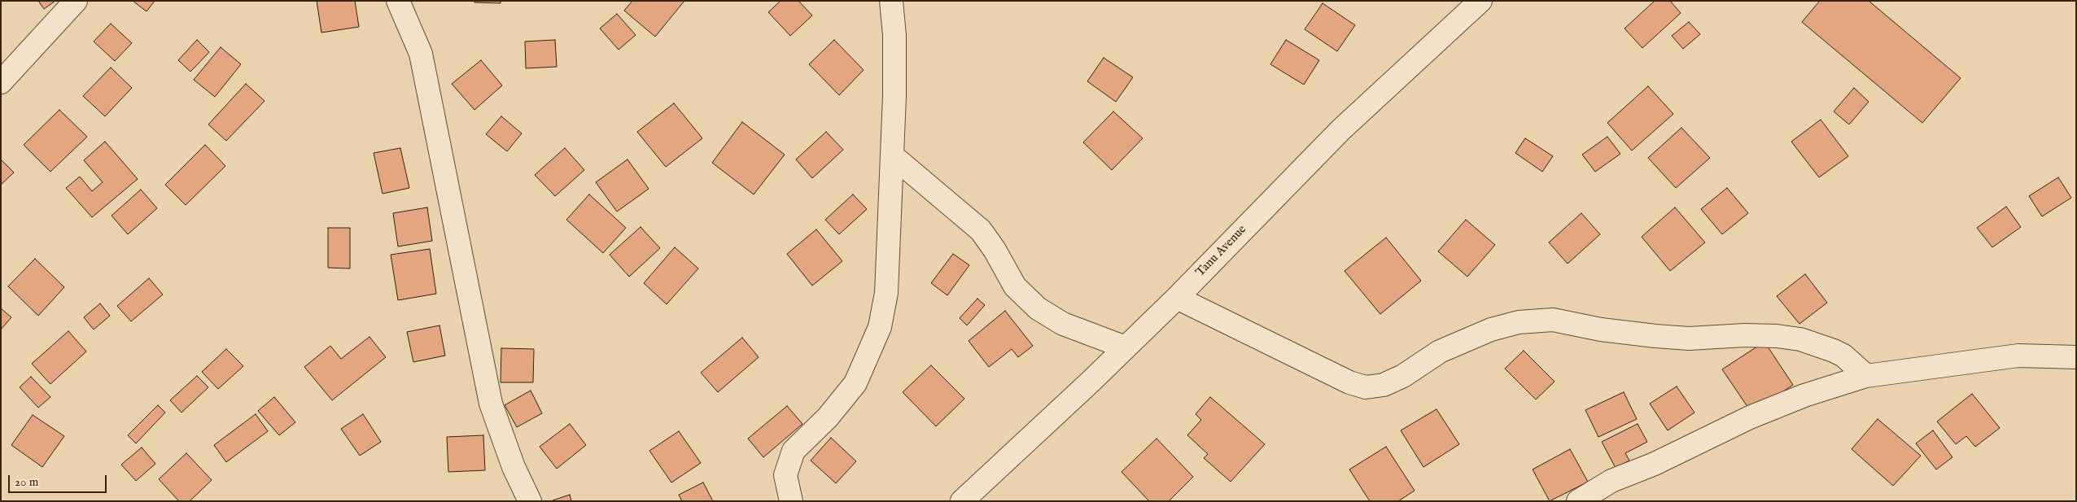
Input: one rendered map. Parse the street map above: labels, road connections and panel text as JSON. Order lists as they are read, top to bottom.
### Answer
{
  "streets": {
    "street": ["Tanu Avenue"]
  },
  "scale_bar": "20 m"
}
